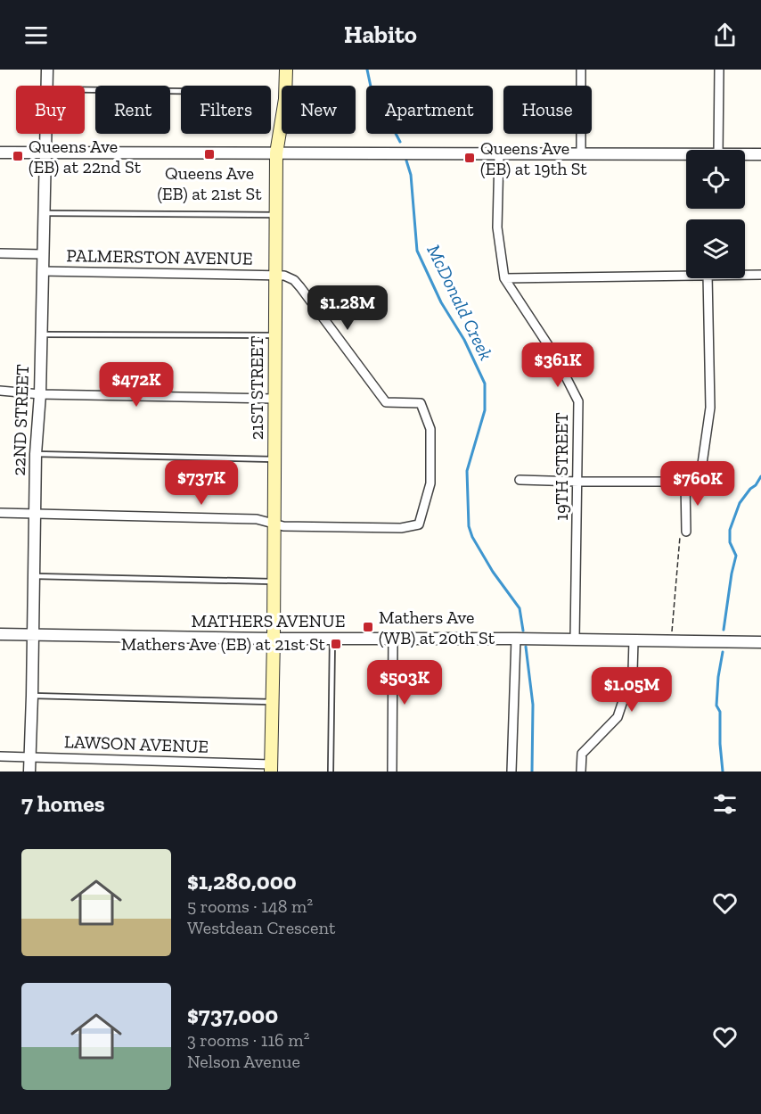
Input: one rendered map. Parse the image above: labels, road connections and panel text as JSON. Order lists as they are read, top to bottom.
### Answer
{
  "streets": {
    "main road": ["21ST STREET"],
    "street": [
      "PALMERSTON AVENUE",
      "22ND STREET",
      "19TH STREET",
      "MATHERS AVENUE",
      "LAWSON AVENUE"
    ]
  },
  "crossings": [
    ["PALMERSTON AVENUE", "21ST STREET"],
    ["PALMERSTON AVENUE", "22ND STREET"],
    ["21ST STREET", "MATHERS AVENUE"],
    ["21ST STREET", "LAWSON AVENUE"],
    ["22ND STREET", "MATHERS AVENUE"],
    ["22ND STREET", "LAWSON AVENUE"],
    ["19TH STREET", "MATHERS AVENUE"]
  ],
  "water": ["McDonald Creek"],
  "places": {
    "transit": [
      "Queens Ave (EB) at 21st St",
      "Queens Ave (EB) at 22nd St",
      "Queens Ave (EB) at 19th St",
      "Mathers Ave (WB) at 20th St",
      "Mathers Ave (EB) at 21st St"
    ]
  },
  "page": {
    "header": "Habito",
    "chip": [
      "Buy",
      "Rent",
      "Filters",
      "New",
      "Apartment",
      "House"
    ],
    "price": [
      "$1.28M",
      "$361K",
      "$472K",
      "$737K",
      "$760K",
      "$503K",
      "$1.05M"
    ],
    "heading": "7 homes",
    "list": [
      {
        "name": "$1,280,000",
        "note": "5 rooms · 148 m² · Westdean Crescent"
      },
      {
        "name": "$737,000",
        "note": "3 rooms · 116 m² · Nelson Avenue"
      }
    ]
  }
}
